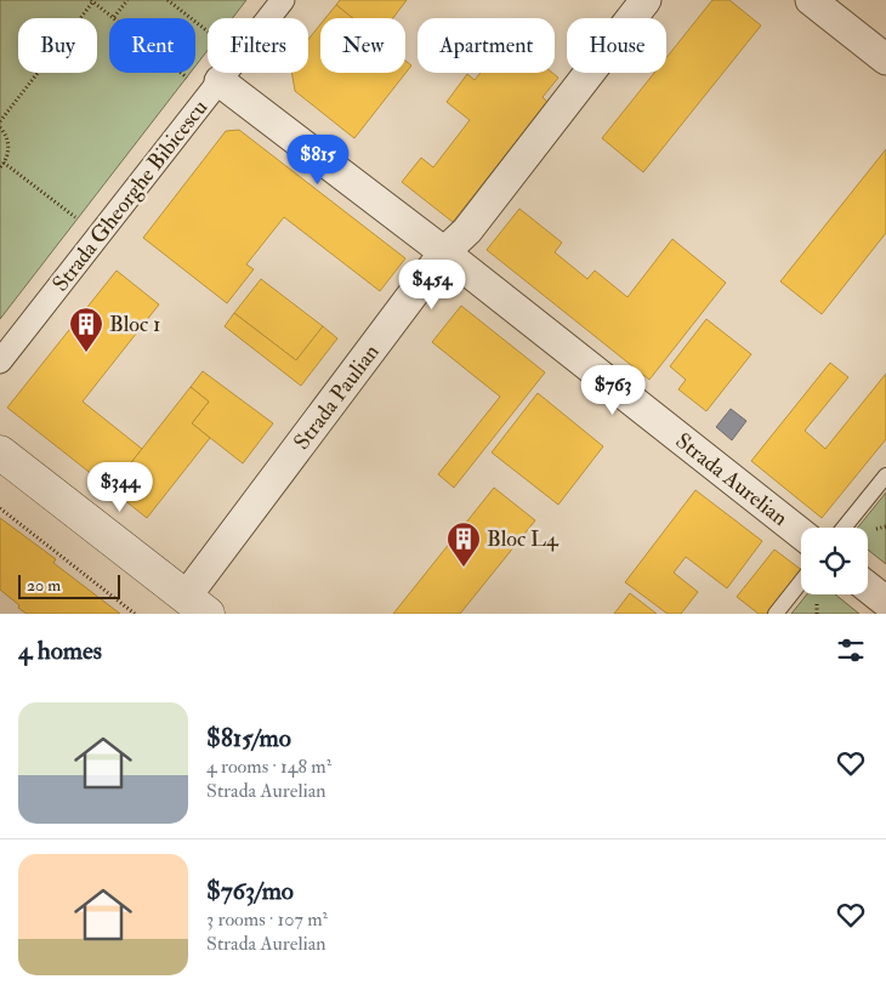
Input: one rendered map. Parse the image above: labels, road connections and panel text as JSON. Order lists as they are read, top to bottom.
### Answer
{
  "streets": {
    "street": ["Strada Gheorghe Bibicescu", "Strada Paulian", "Strada Aurelian"]
  },
  "crossings": [
    ["Strada Gheorghe Bibicescu", "Strada Aurelian"],
    ["Strada Paulian", "Strada Aurelian"]
  ],
  "places": {
    "building": ["Bloc 1", "Bloc L4"]
  },
  "scale_bar": "20 m",
  "page": {
    "chip": [
      "Buy",
      "Rent",
      "Filters",
      "New",
      "Apartment",
      "House"
    ],
    "price": [
      "$815",
      "$454",
      "$763",
      "$344"
    ],
    "scale": "20 m",
    "heading": "4 homes",
    "list": [
      {
        "name": "$815/mo",
        "note": "4 rooms · 148 m² · Strada Aurelian"
      },
      {
        "name": "$763/mo",
        "note": "3 rooms · 107 m² · Strada Aurelian"
      }
    ]
  }
}
